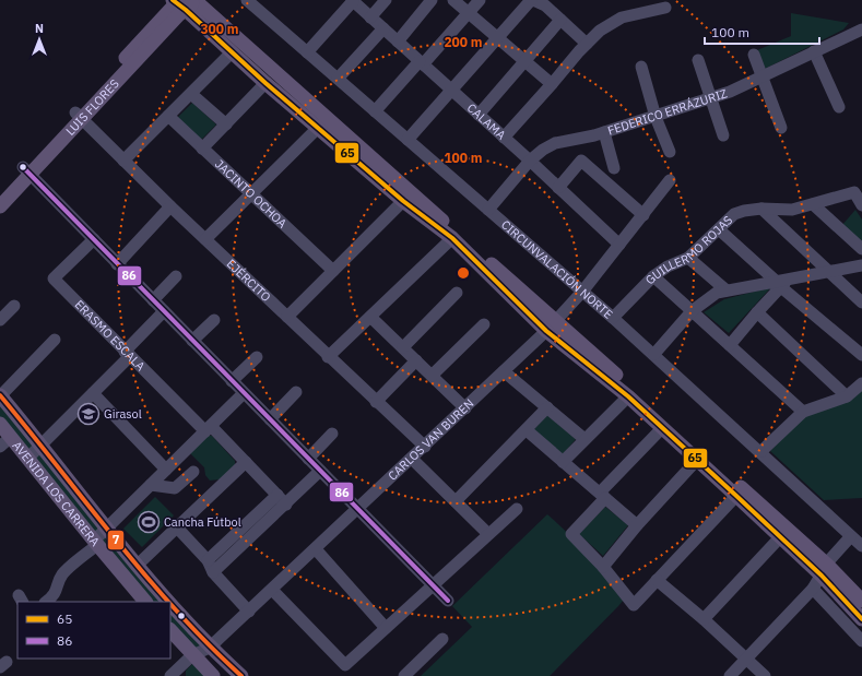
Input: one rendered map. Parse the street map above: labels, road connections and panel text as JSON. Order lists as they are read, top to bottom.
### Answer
{
  "streets": {
    "main road": ["LUIS FLORES", "AVENIDA LOS CARRERA"],
    "street": [
      "FEDERICO ERRÁZURIZ",
      "CALAMA",
      "JACINTO OCHOA",
      "GUILLERMO ROJAS",
      "CIRCUNVALACIÓN NORTE",
      "EJÉRCITO",
      "ERASMO ESCALA",
      "CARLOS VAN BUREN"
    ]
  },
  "crossings": [
    ["LUIS FLORES", "EJÉRCITO"],
    ["FEDERICO ERRÁZURIZ", "CALAMA"],
    ["FEDERICO ERRÁZURIZ", "CIRCUNVALACIÓN NORTE"],
    ["CALAMA", "CARLOS VAN BUREN"],
    ["GUILLERMO ROJAS", "CIRCUNVALACIÓN NORTE"],
    ["CIRCUNVALACIÓN NORTE", "CARLOS VAN BUREN"],
    ["EJÉRCITO", "CARLOS VAN BUREN"],
    ["CARLOS VAN BUREN", "AVENIDA LOS CARRERA"]
  ],
  "places": {
    "school or university": ["Girasol"],
    "sports": ["Cancha Fútbol"]
  },
  "lines": ["transit line 65", "transit line 86", "transit line 7"],
  "legend": ["65", "86"],
  "scale_bar": "100 m",
  "north": "top",
  "rings": ["300 m", "200 m", "100 m"]
}
